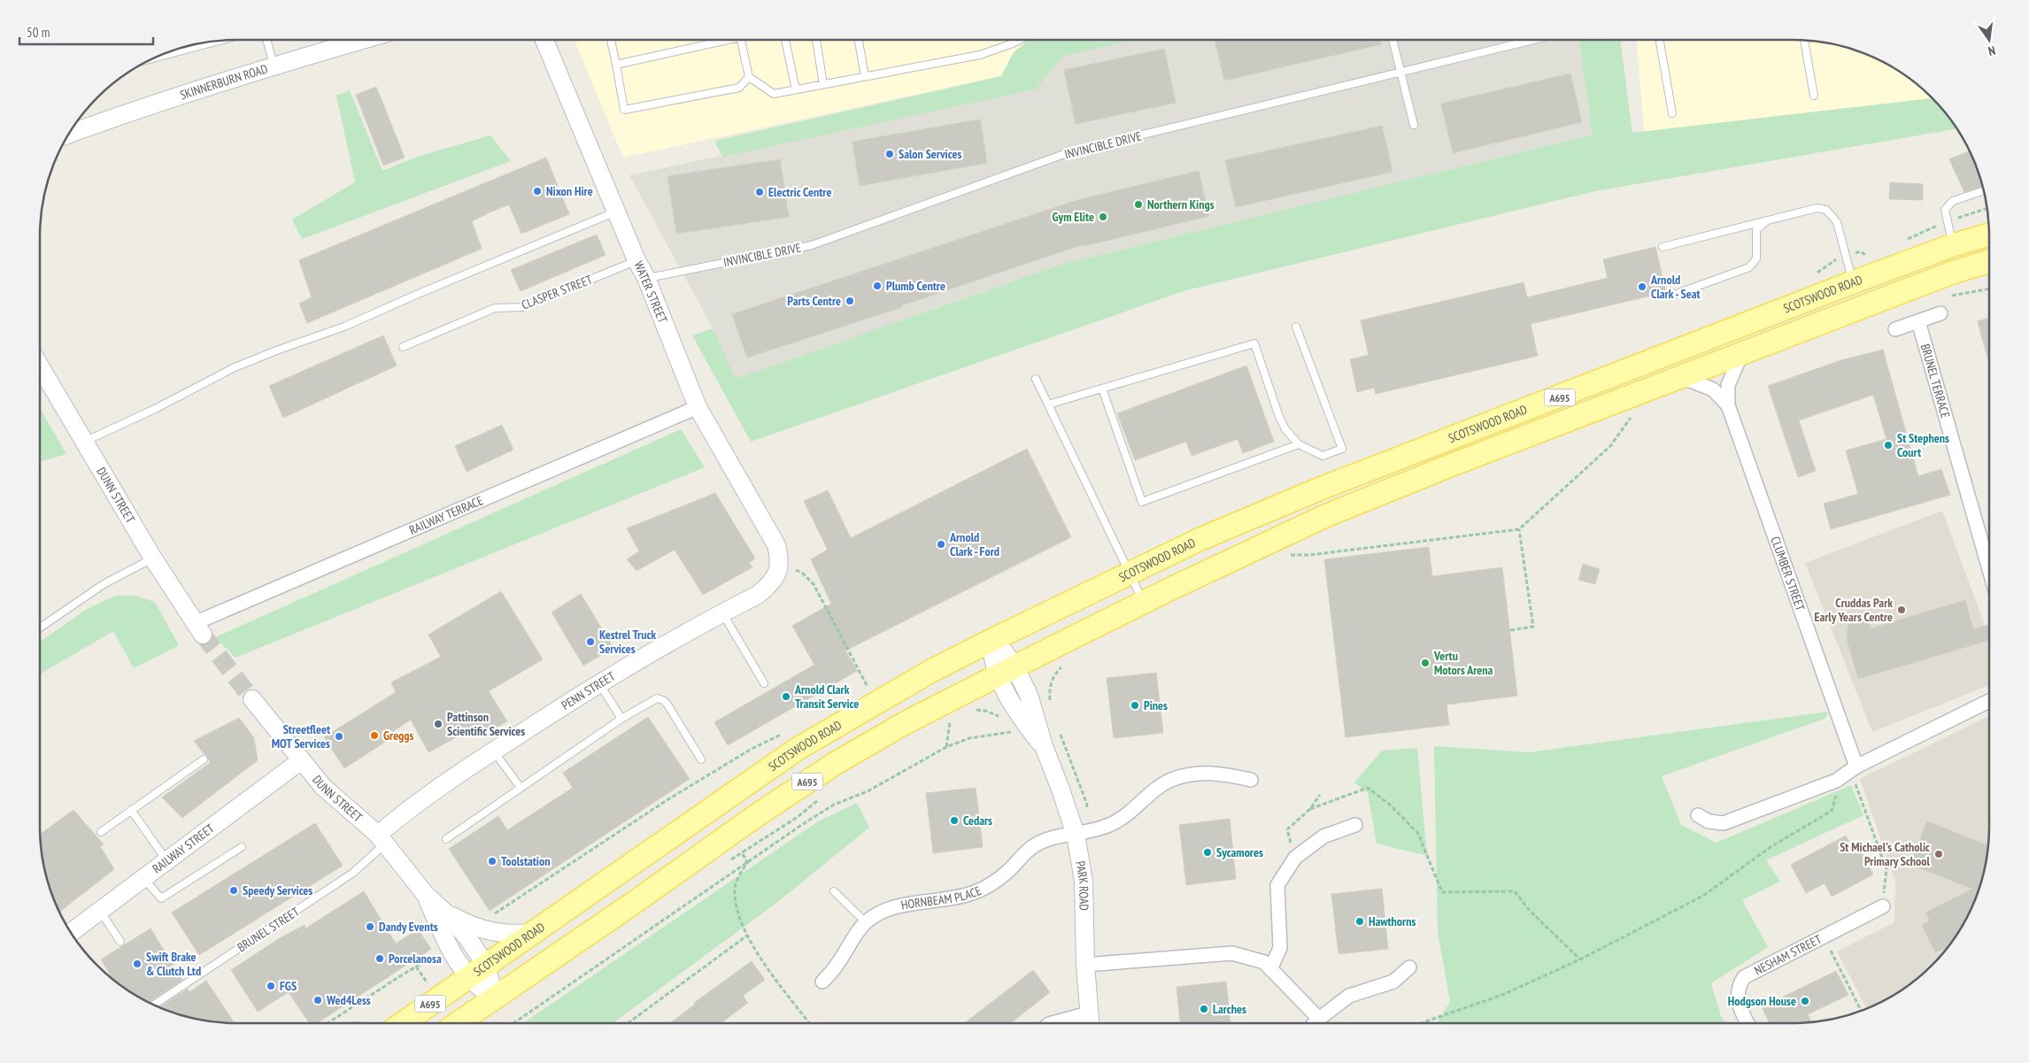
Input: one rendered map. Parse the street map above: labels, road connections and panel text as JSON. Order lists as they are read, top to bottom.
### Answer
{
  "streets": {
    "main road": ["SCOTSWOOD ROAD", "A695"],
    "street": [
      "SKINNERBURN ROAD",
      "WATER STREET",
      "BRUNEL TERRACE",
      "DUNN STREET",
      "RAILWAY TERRACE",
      "CLUMBER STREET",
      "PENN STREET",
      "RAILWAY STREET",
      "PARK ROAD",
      "HORNBEAM PLACE",
      "NESHAM STREET"
    ],
    "lane": ["INVINCIBLE DRIVE", "CLASPER STREET", "BRUNEL STREET"]
  },
  "crossings": [
    ["INVINCIBLE DRIVE", "WATER STREET"],
    ["CLASPER STREET", "WATER STREET"],
    ["WATER STREET", "RAILWAY TERRACE"],
    ["WATER STREET", "PENN STREET"],
    ["SCOTSWOOD ROAD", "DUNN STREET"],
    ["SCOTSWOOD ROAD", "CLUMBER STREET"],
    ["SCOTSWOOD ROAD", "PARK ROAD"],
    ["DUNN STREET", "RAILWAY TERRACE"],
    ["DUNN STREET", "PENN STREET"],
    ["DUNN STREET", "RAILWAY STREET"],
    ["DUNN STREET", "BRUNEL STREET"],
    ["PENN STREET", "BRUNEL STREET"],
    ["PARK ROAD", "HORNBEAM PLACE"]
  ],
  "places": [
    "Salon Services",
    "Nixon Hire",
    "Electric Centre",
    "Northern Kings",
    "Gym Elite",
    "Plumb Centre",
    "Arnold Clark - Seat",
    "Parts Centre",
    "St Stephens Court",
    "Arnold Clark - Ford",
    "Cruddas Park Early Years Centre",
    "Kestrel Truck Services",
    "Vertu Motors Arena",
    "Arnold Clark Transit Service",
    "Pines",
    "Pattinson Scientific Services",
    "Greggs",
    "Streetfleet MOT Services",
    "Cedars",
    "Sycamores",
    "St Michael's Catholic Primary School",
    "Toolstation",
    "Speedy Services",
    "Hawthorns",
    "Dandy Events",
    "Porcelanosa",
    "Swift Brake & Clutch Ltd",
    "FGS",
    "Wed4Less",
    "Hodgson House",
    "Larches"
  ],
  "scale_bar": "50 m",
  "north": "bottom"
}
